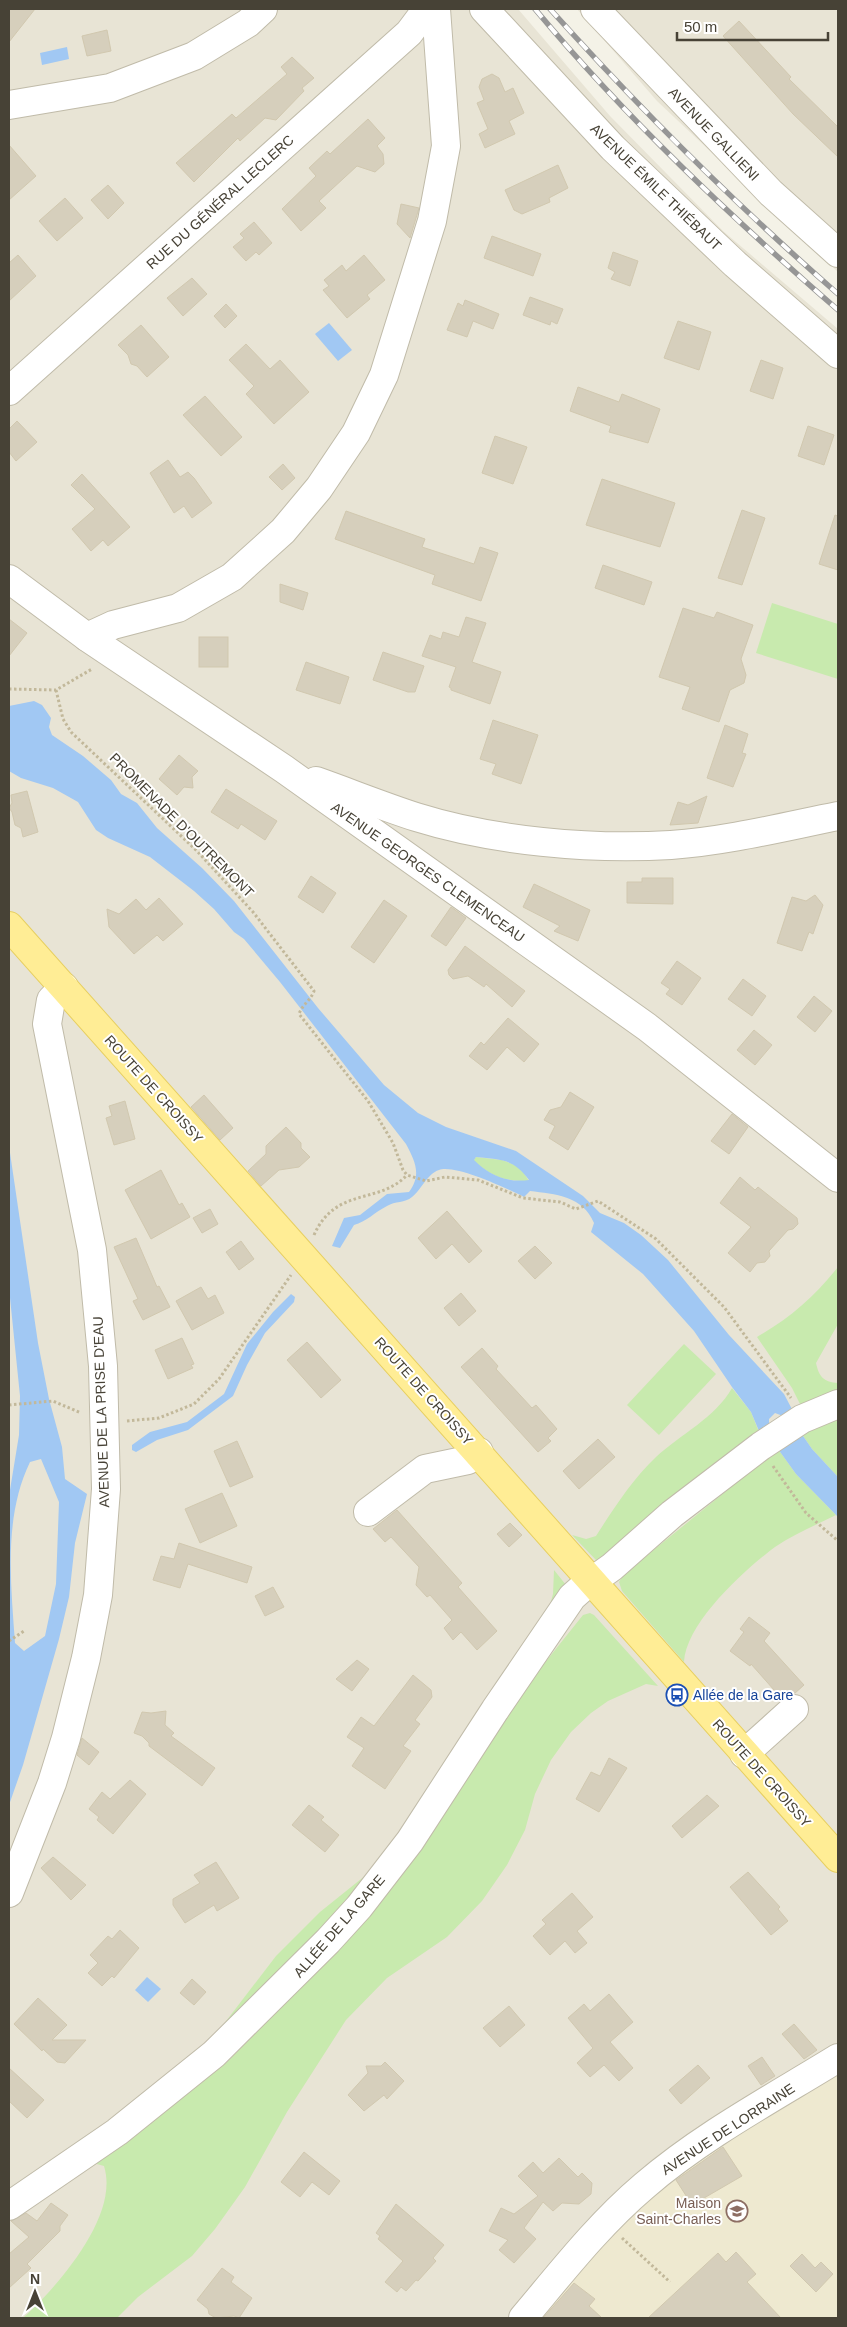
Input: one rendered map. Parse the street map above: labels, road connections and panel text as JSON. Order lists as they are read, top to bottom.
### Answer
{
  "streets": {
    "main road": ["ROUTE DE CROISSY"],
    "street": [
      "AVENUE GALLIENI",
      "AVENUE ÉMILE THIÉBAUT",
      "RUE DU GÉNÉRAL LECLERC",
      "AVENUE GEORGES CLEMENCEAU",
      "AVENUE DE LA PRISE D'EAU",
      "ALLÉE DE LA GARE",
      "AVENUE DE LORRAINE"
    ],
    "path": ["PROMENADE D'OUTREMONT"]
  },
  "crossings": [
    ["ROUTE DE CROISSY", "AVENUE DE LA PRISE D'EAU"],
    ["ROUTE DE CROISSY", "ALLÉE DE LA GARE"]
  ],
  "places": {
    "bus stop": ["Allée de la Gare"],
    "school or university": ["Maison Saint-Charles"]
  },
  "scale_bar": "50 m",
  "north": "top"
}
